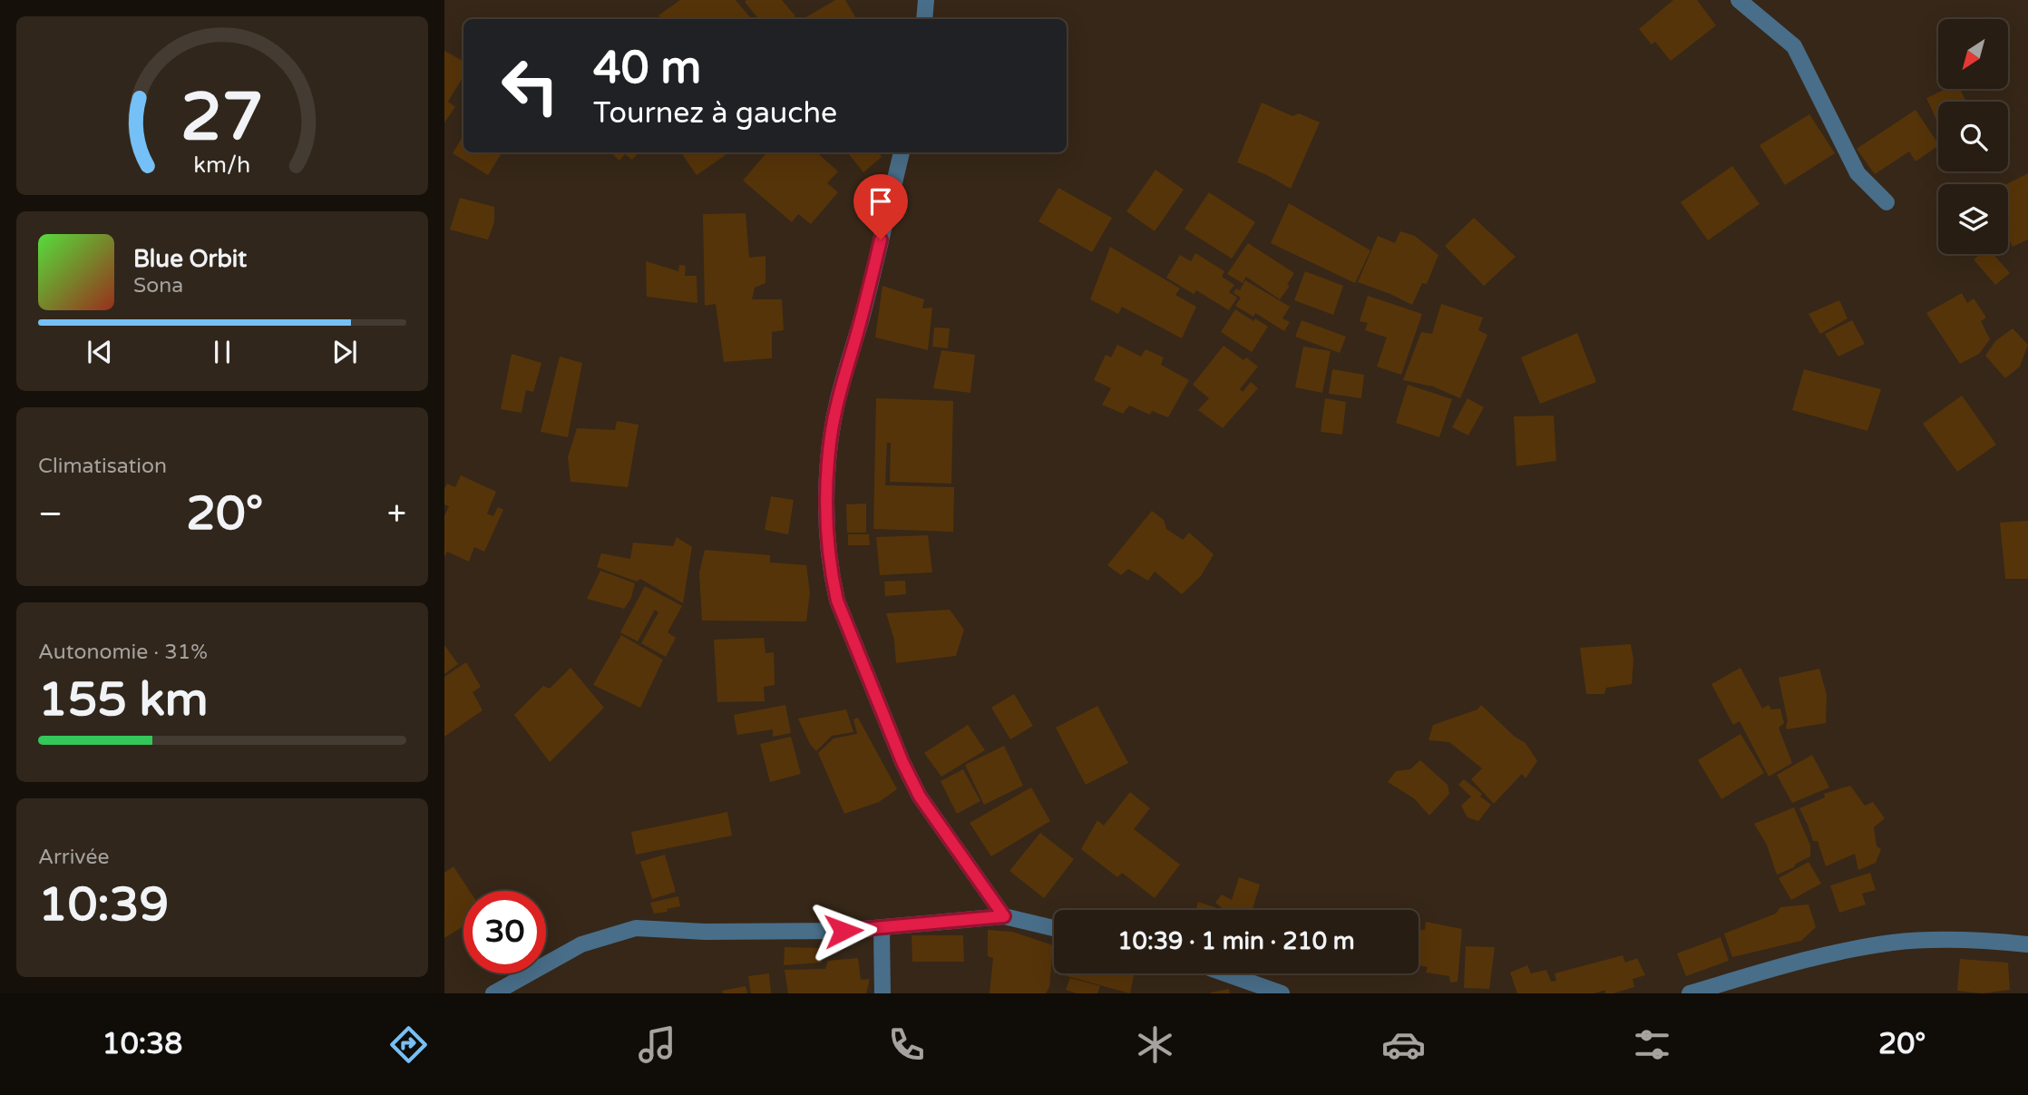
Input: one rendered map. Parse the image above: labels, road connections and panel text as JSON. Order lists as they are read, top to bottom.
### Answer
{
  "north": "bottom left",
  "page": {
    "turn": ["40 m", "Tournez à gauche"],
    "song": ["Blue Orbit", "Sona"],
    "tile": [
      "Climatisation",
      ["Autonomie · 31%", "155 km"],
      ["Arrivée", "10:39"]
    ],
    "heat": ["−", "20°", "+"],
    "limit": "30",
    "trip": "10:39 · 1 min · 210 m",
    "tabs": ["10:38", "20°"],
    "gauge": ["27", "km/h"]
  }
}
